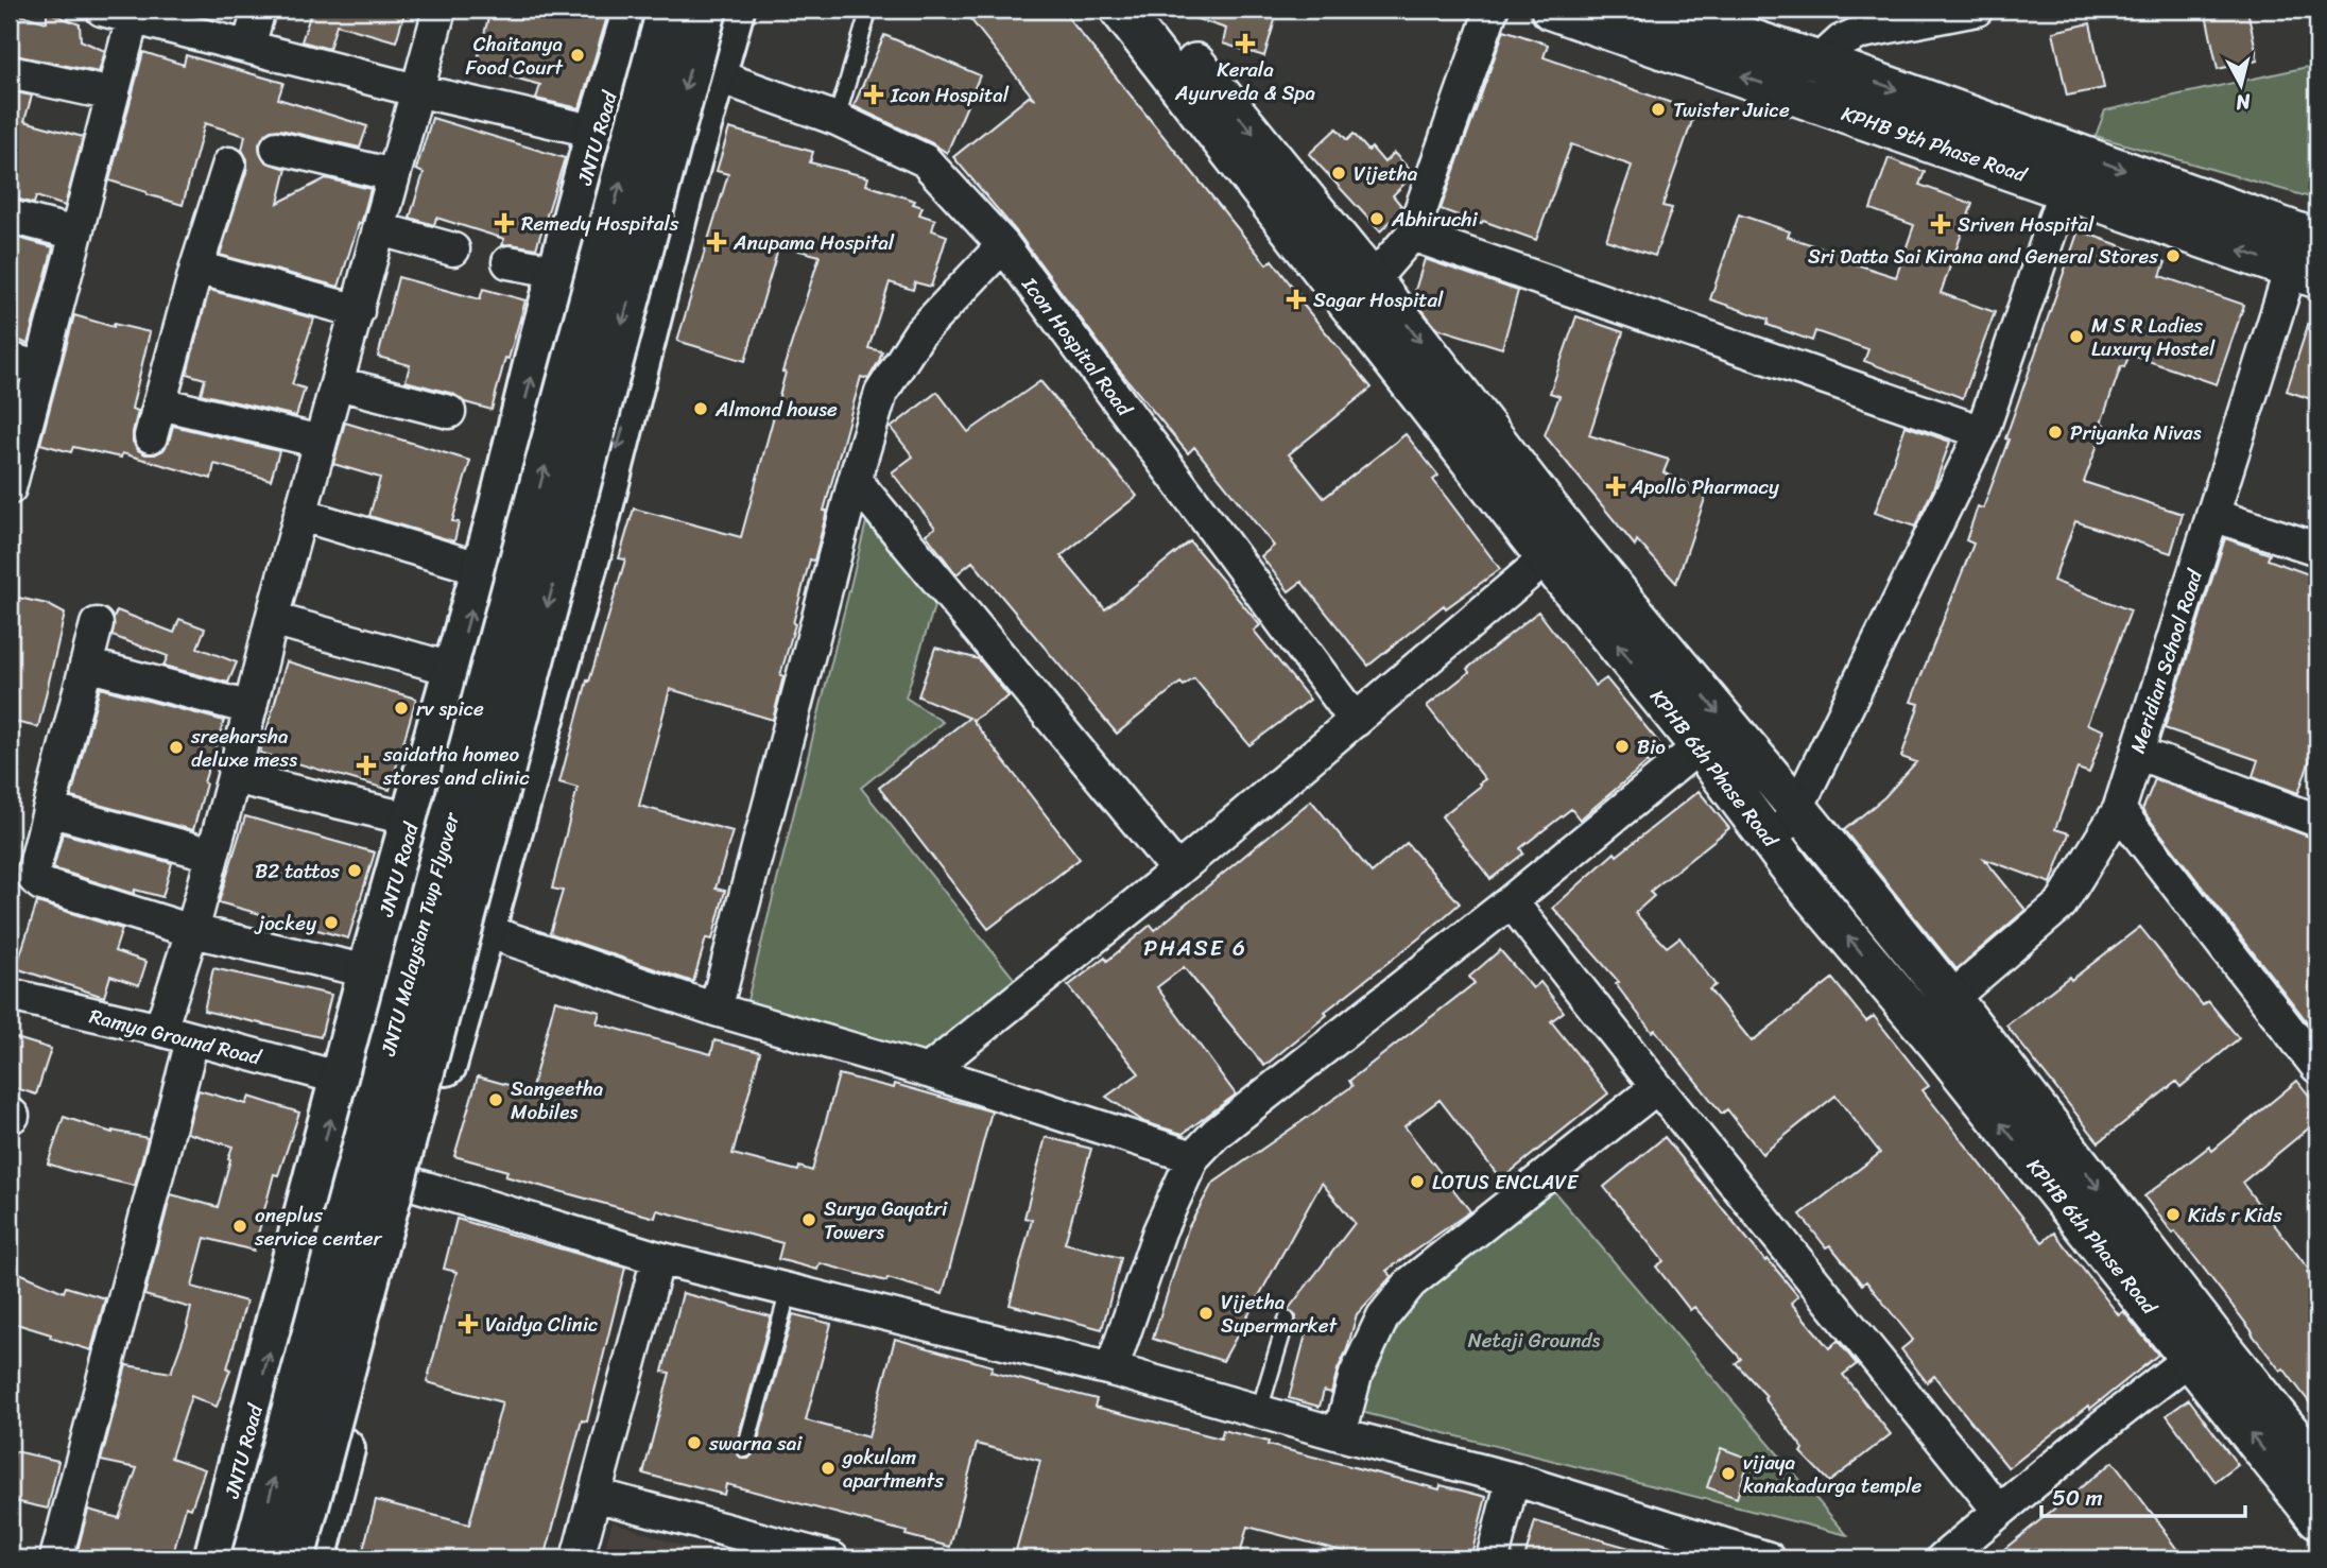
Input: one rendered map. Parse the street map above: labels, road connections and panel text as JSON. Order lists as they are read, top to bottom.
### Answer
{
  "streets": {
    "main road": ["JNTU Road", "JNTU Malaysian Twp Flyover"],
    "street": [
      "KPHB 9th Phase Road",
      "Icon Hospital Road",
      "Meridian School Road",
      "KPHB 6th Phase Road",
      "Ramya Ground Road"
    ]
  },
  "crossings": [
    ["JNTU Road", "Ramya Ground Road"],
    ["KPHB 9th Phase Road", "Meridian School Road"],
    ["Meridian School Road", "KPHB 6th Phase Road"]
  ],
  "districts": ["PHASE 6"],
  "parks": ["Netaji Grounds"],
  "places": {
    "health": [
      "Kerala Ayurveda & Spa",
      "Icon Hospital",
      "Remedy Hospitals",
      "Sriven Hospital",
      "Anupama Hospital",
      "Sagar Hospital",
      "Apollo Pharmacy",
      "saidatha homeo stores and clinic",
      "Vaidya Clinic"
    ],
    "other": [
      "Chaitanya Food Court",
      "Twister Juice",
      "Vijetha",
      "Abhiruchi",
      "Sri Datta Sai Kirana and General Stores",
      "M S R Ladies Luxury Hostel",
      "Almond house",
      "Priyanka Nivas",
      "rv spice",
      "Bio",
      "sreeharsha deluxe mess",
      "B2 tattos",
      "jockey",
      "Sangeetha Mobiles",
      "LOTUS ENCLAVE",
      "Kids r Kids",
      "Surya Gayatri Towers",
      "oneplus service center",
      "Vijetha Supermarket",
      "swarna sai",
      "gokulam apartments",
      "vijaya kanakadurga temple"
    ]
  },
  "scale_bar": "50 m",
  "north": "bottom"
}
